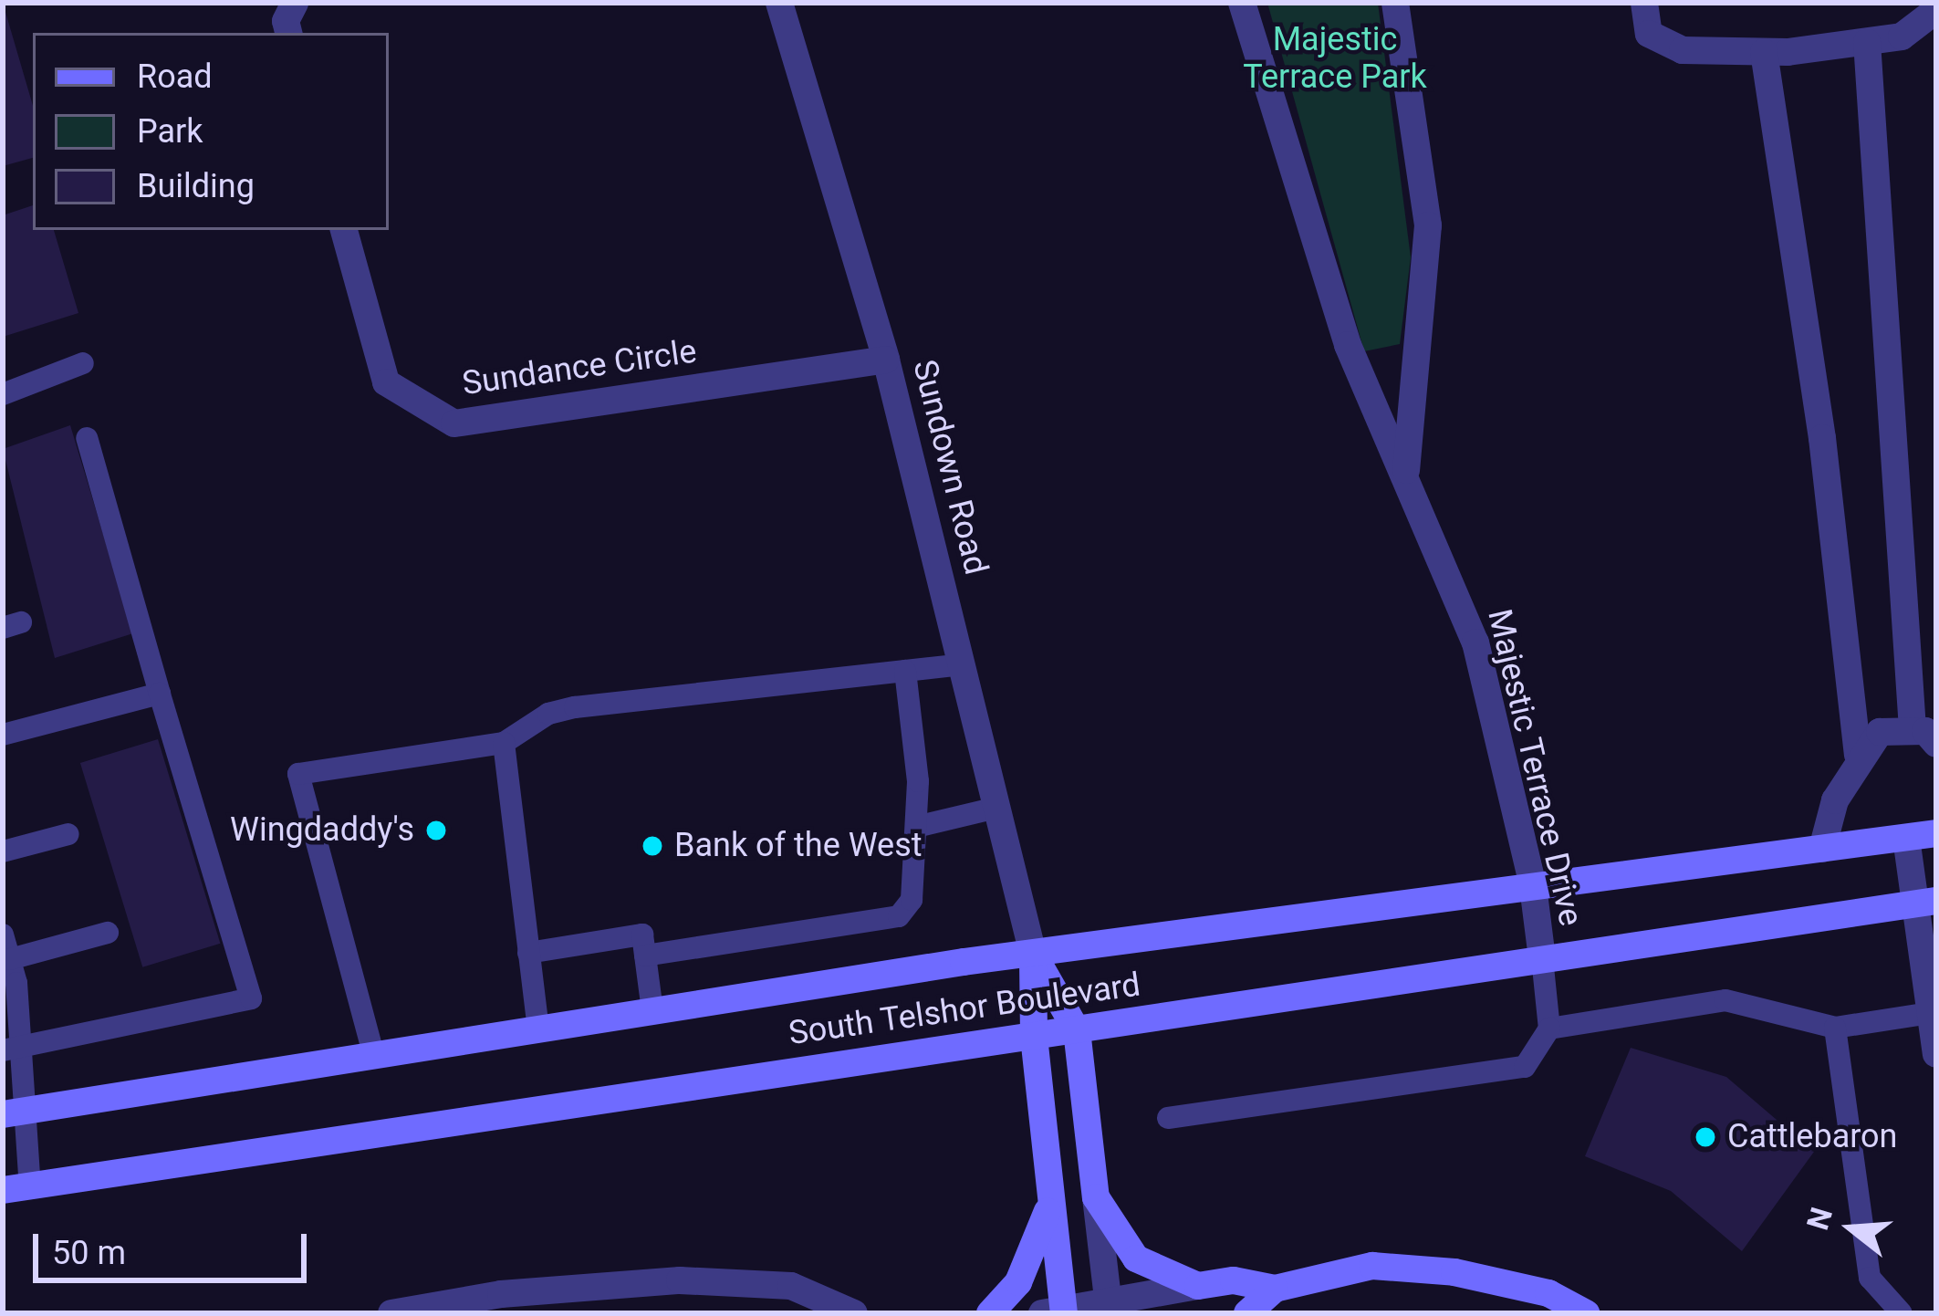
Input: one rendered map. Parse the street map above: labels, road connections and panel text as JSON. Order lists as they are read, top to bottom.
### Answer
{
  "streets": {
    "main road": ["Sundown Road", "South Telshor Boulevard"],
    "street": ["Sundance Circle", "Majestic Terrace Drive"]
  },
  "crossings": [
    ["Sundance Circle", "Sundown Road"],
    ["Sundown Road", "South Telshor Boulevard"],
    ["Majestic Terrace Drive", "South Telshor Boulevard"]
  ],
  "parks": ["Majestic Terrace Park"],
  "places": ["Wingdaddy's", "Bank of the West", "Cattlebaron"],
  "legend": ["Road", "Park", "Building"],
  "scale_bar": "50 m",
  "north": "left"
}
